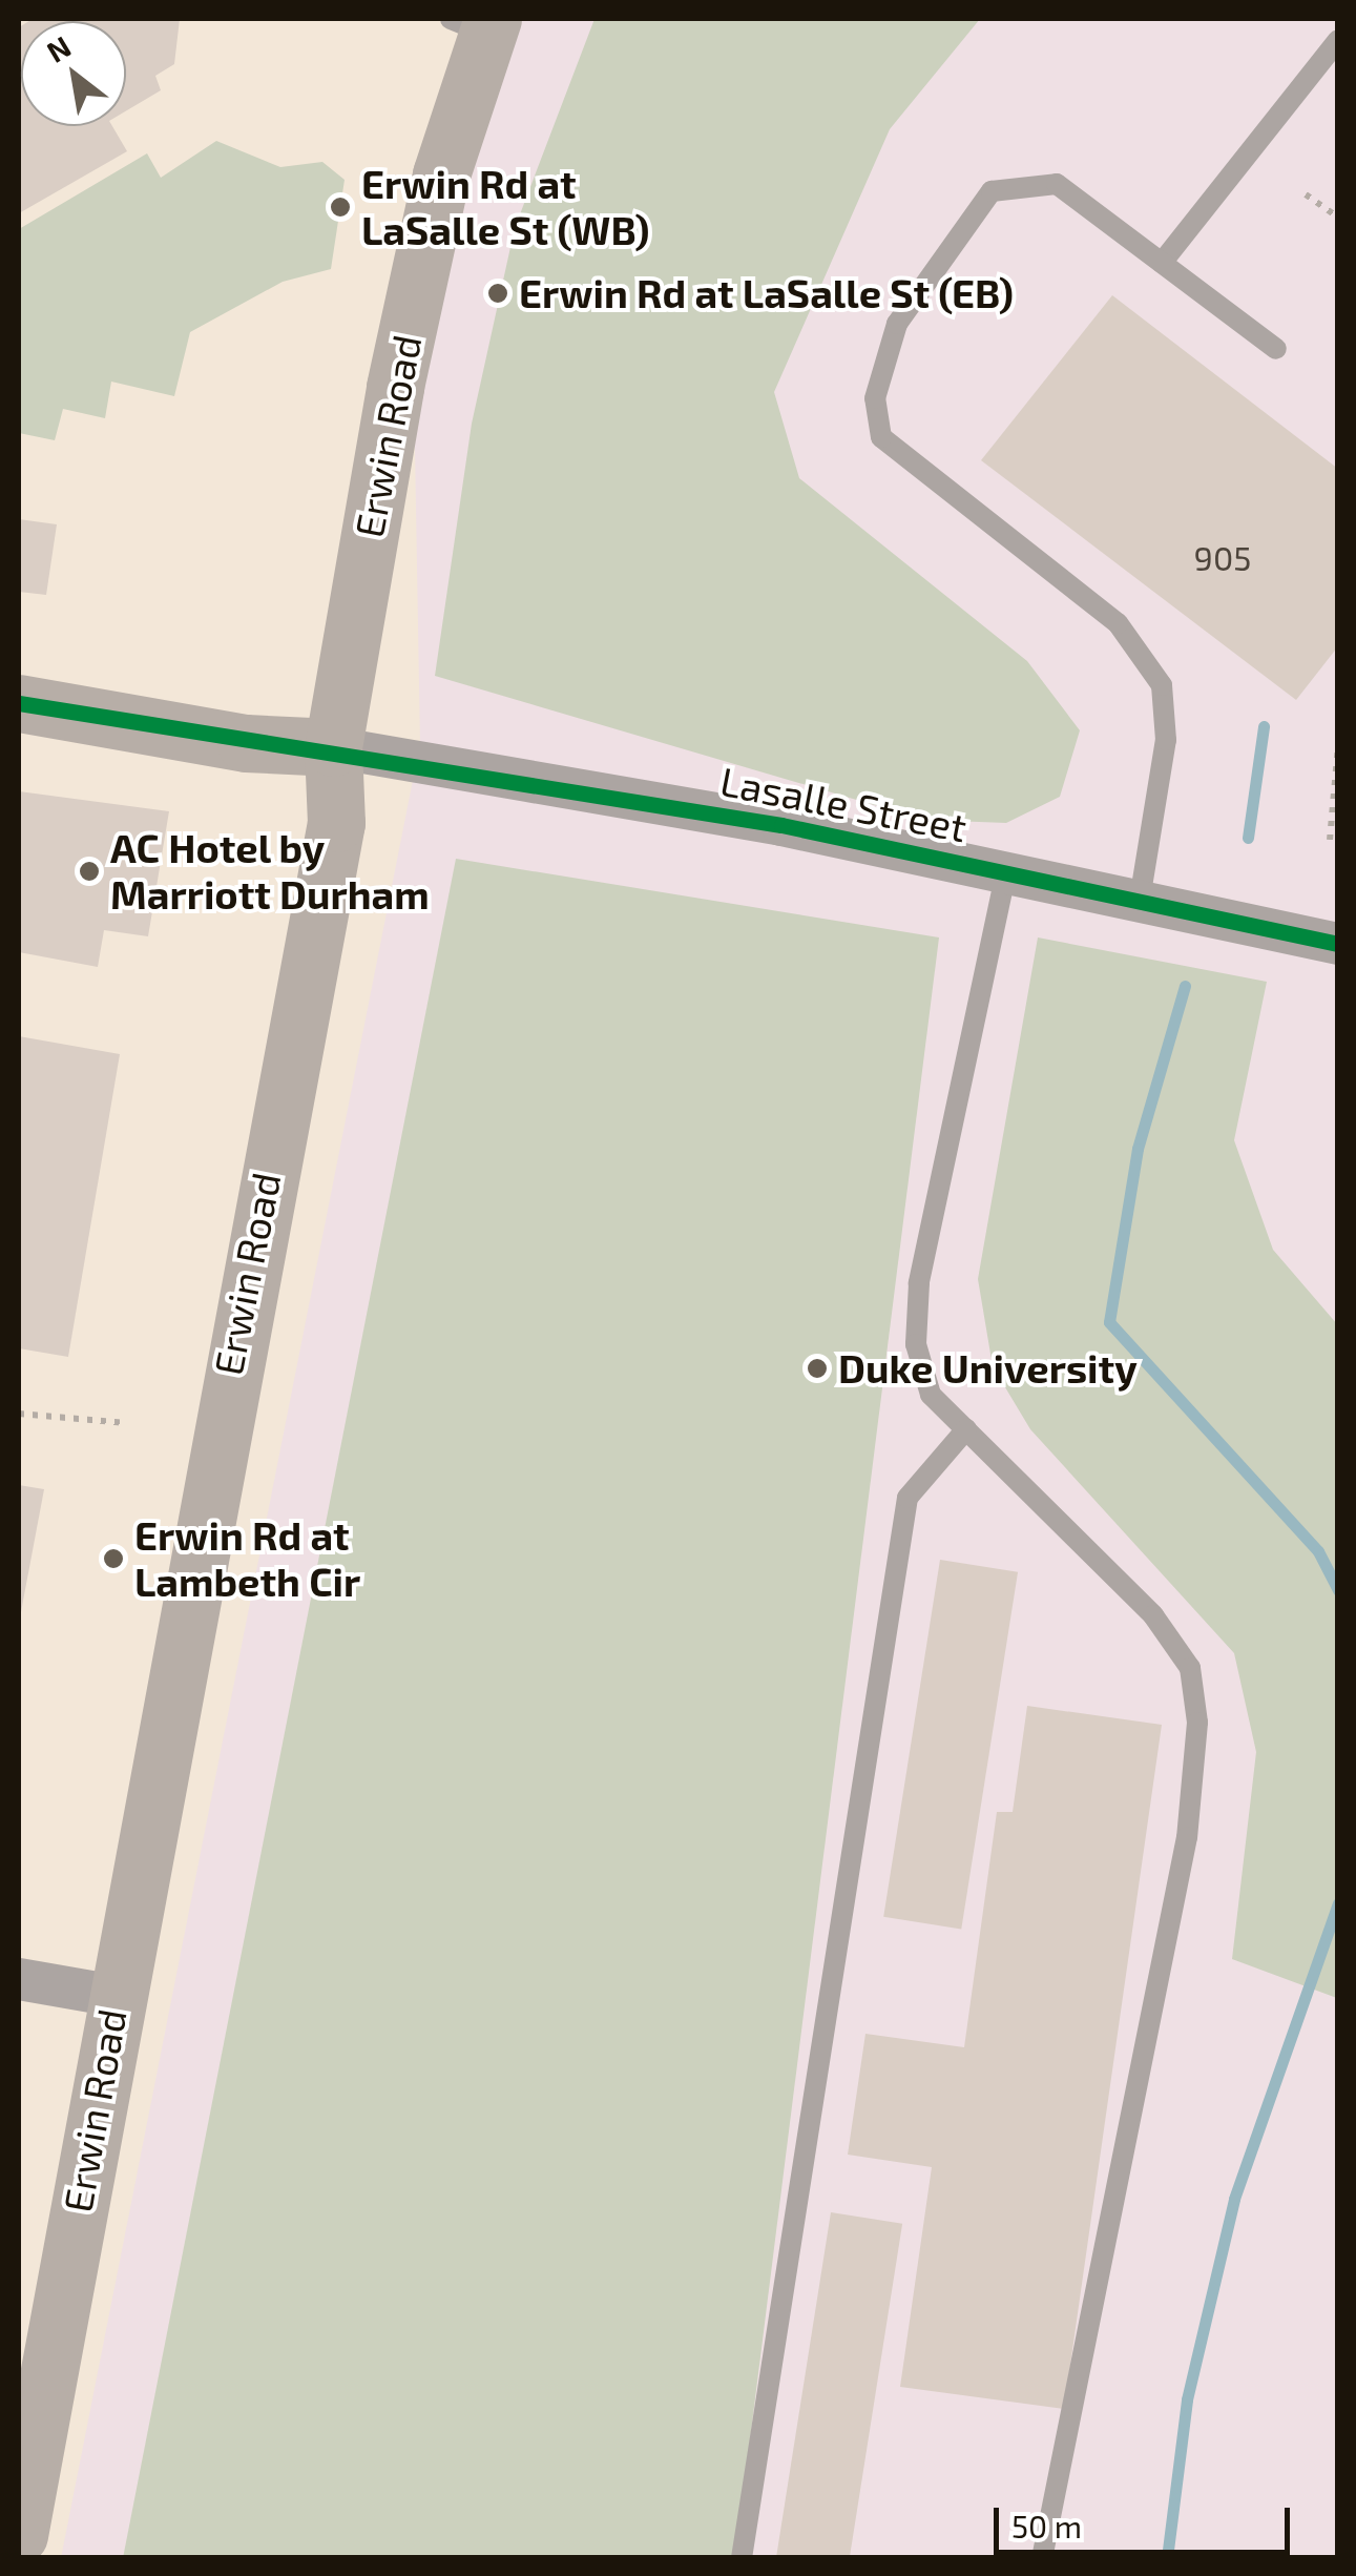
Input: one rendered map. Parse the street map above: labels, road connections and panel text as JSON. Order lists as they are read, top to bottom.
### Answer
{
  "streets": {
    "main road": ["Erwin Road"],
    "street": ["Lasalle Street"]
  },
  "crossings": [
    ["Erwin Road", "Lasalle Street"]
  ],
  "places": [
    "Erwin Rd at LaSalle St (WB)",
    "Erwin Rd at LaSalle St (EB)",
    "AC Hotel by Marriott Durham",
    "Duke University",
    "Erwin Rd at Lambeth Cir"
  ],
  "house_numbers": ["905"],
  "scale_bar": "50 m",
  "north": "top left"
}
